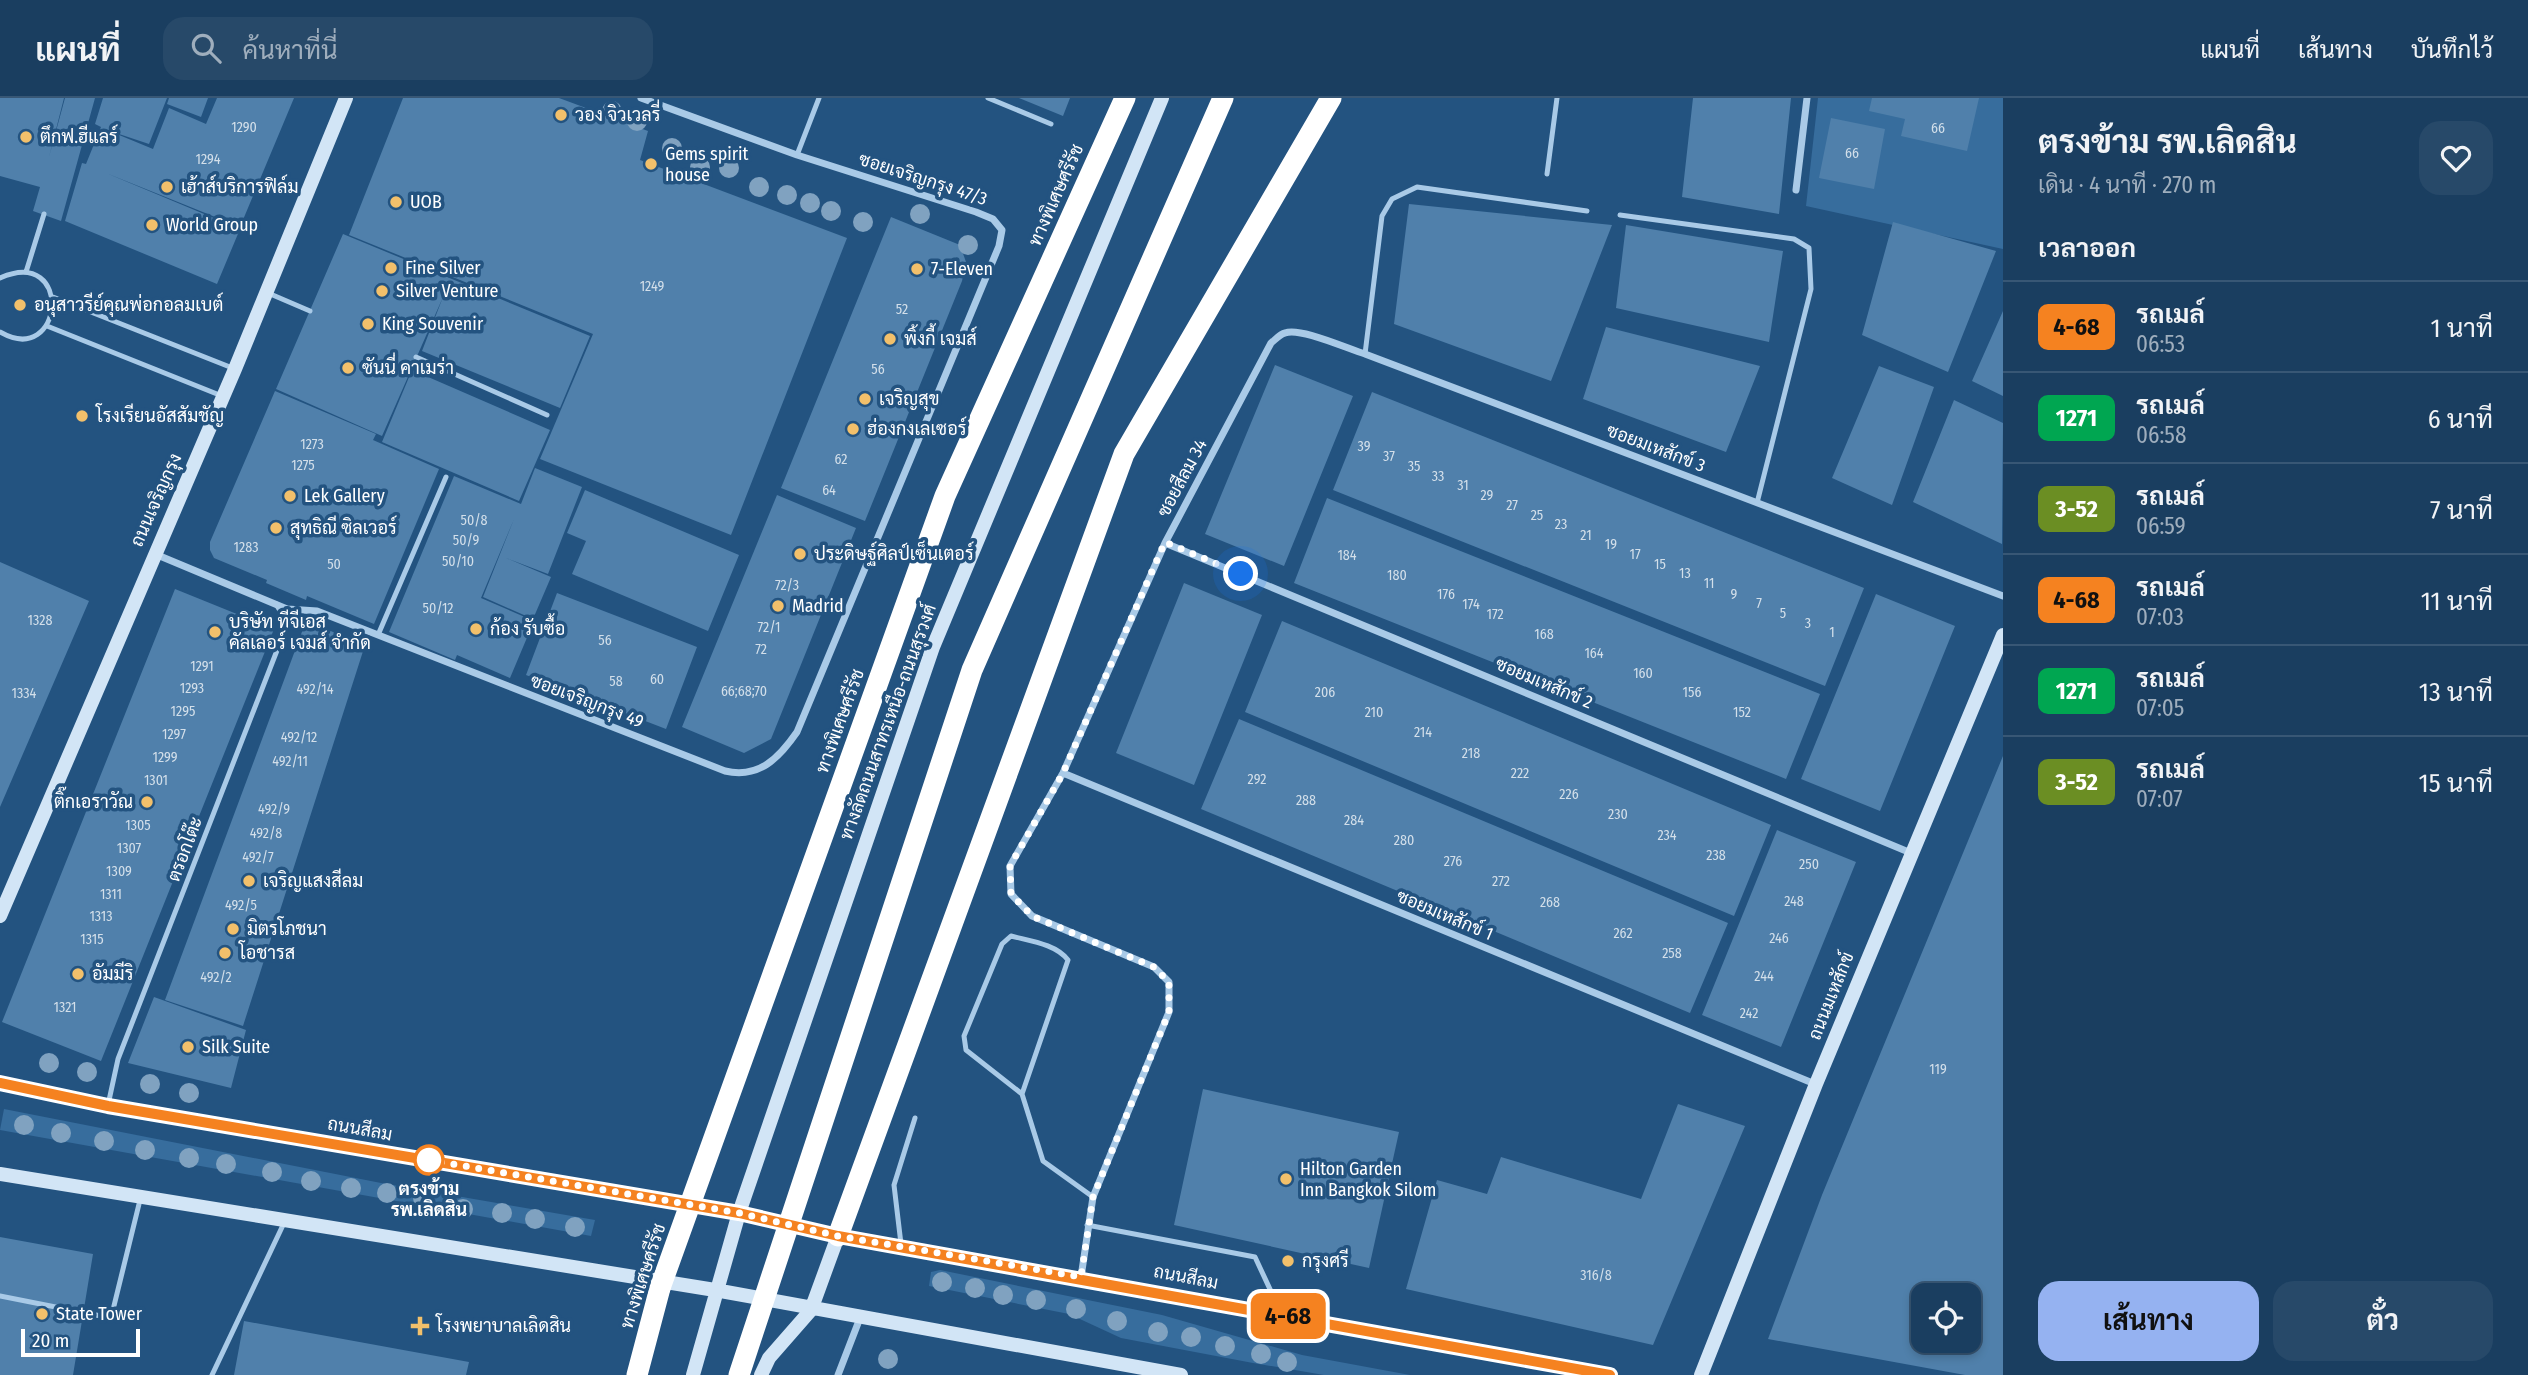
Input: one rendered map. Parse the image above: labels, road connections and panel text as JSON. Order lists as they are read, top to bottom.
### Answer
{
  "streets": {
    "highway": ["ทางพิเศษศรีรัช"],
    "main road": [
      "ถนนเจริญกรุง",
      "ทางลัดถนนสาทรเหนือ-ถนนสุรวงศ์",
      "ถนนมเหสักข์",
      "ถนนสีลม"
    ],
    "street": [
      "ซอยเจริญกรุง 47/3",
      "ซอยมเหสักข์ 3",
      "ซอยสีลม 34",
      "ซอยมเหสักข์ 2",
      "ซอยเจริญกรุง 49",
      "ซอยมเหสักข์ 1"
    ],
    "lane": ["ตรอกโต๊ะ"]
  },
  "crossings": [
    ["ซอยเจริญกรุง 47/3", "ซอยเจริญกรุง 49"],
    ["ซอยมเหสักข์ 3", "ซอยสีลม 34"],
    ["ซอยสีลม 34", "ซอยมเหสักข์ 2"],
    ["ซอยสีลม 34", "ซอยมเหสักข์ 1"],
    ["ซอยสีลม 34", "ถนนสีลม"],
    ["ถนนเจริญกรุง", "ซอยเจริญกรุง 49"],
    ["ซอยมเหสักข์ 2", "ถนนมเหสักข์"],
    ["ซอยเจริญกรุง 49", "ตรอกโต๊ะ"],
    ["ทางลัดถนนสาทรเหนือ-ถนนสุรวงศ์", "ถนนสีลม"],
    ["ตรอกโต๊ะ", "ถนนสีลม"],
    ["ซอยมเหสักข์ 1", "ถนนมเหสักข์"]
  ],
  "places": {
    "other": [
      "วอง จิวเวลรี่",
      "ตึกฟ.ฮีแลร์",
      "Gems spirit house",
      "เฮ้าส์บริการฟิล์ม",
      "UOB",
      "World Group",
      "Fine Silver",
      "7-Eleven",
      "Silver Venture",
      "อนุสาวรีย์คุณพ่อกอลมเบต์",
      "King Souvenir",
      "พิ้งกี้ เจมส์",
      "ซันนี่ คาเมร่า",
      "เจริญสุข",
      "โรงเรียนอัสสัมชัญ",
      "ฮ่องกงเลเซอร์",
      "Lek Gallery",
      "สุทธิณี ซิลเวอร์",
      "ประดิษฐ์ศิลป์เซ็นเตอร์",
      "Madrid",
      "ก้อง รับซื้อ",
      "บริษัท ทีจีเอส คัลเลอร์ เจมส์ จำกัด",
      "ติ๊กเอราวัณ",
      "เจริญแสงสีลม",
      "มิตรโภชนา",
      "โอชารส",
      "อัมมีริ",
      "Silk Suite",
      "ตรงข้าม รพ.เลิดสิน",
      "Hilton Garden Inn Bangkok Silom",
      "กรุงศรี",
      "State Tower"
    ],
    "health": ["โรงพยาบาลเลิดสิน"]
  },
  "lines": ["bus line 4-68"],
  "house_numbers": [
    "1290",
    "66",
    "66",
    "1294",
    "1249",
    "52",
    "56",
    "1273",
    "39",
    "37",
    "62",
    "1275",
    "35",
    "33",
    "31",
    "64",
    "29",
    "27",
    "25",
    "50/8",
    "23",
    "21",
    "50/9",
    "19",
    "1283",
    "17",
    "184",
    "50/10",
    "50",
    "15",
    "13",
    "180",
    "11",
    "72/3",
    "176",
    "9",
    "7",
    "174",
    "50/12",
    "5",
    "172",
    "1328",
    "3",
    "72/1",
    "1",
    "168",
    "56",
    "72",
    "164",
    "1291",
    "160",
    "60",
    "58",
    "1293",
    "492/14",
    "66;68;70",
    "206",
    "156",
    "1334",
    "1295",
    "210",
    "152",
    "214",
    "1297",
    "492/12",
    "218",
    "1299",
    "492/11",
    "222",
    "292",
    "1301",
    "226",
    "288",
    "492/9",
    "230",
    "284",
    "1305",
    "492/8",
    "234",
    "280",
    "1307",
    "238",
    "492/7",
    "276",
    "250",
    "1309",
    "272",
    "1311",
    "248",
    "268",
    "492/5",
    "1313",
    "262",
    "246",
    "1315",
    "258",
    "244",
    "492/2",
    "1321",
    "242",
    "119",
    "316/8"
  ],
  "scale_bar": "20 m",
  "page": {
    "header": "แผนที่",
    "search": "ค้นหาที่นี่",
    "nav": ["แผนที่", "เส้นทาง", "บันทึกไว้"],
    "on_map": "4-68",
    "heading": [
      ["ตรงข้าม รพ.เลิดสิน", "เดิน · 4 นาที · 270 m"],
      "เวลาออก"
    ],
    "list": [
      {
        "mark": "4-68",
        "name": "รถเมล์",
        "note": "06:53",
        "value": "1 นาที"
      },
      {
        "mark": "1271",
        "name": "รถเมล์",
        "note": "06:58",
        "value": "6 นาที"
      },
      {
        "mark": "3-52",
        "name": "รถเมล์",
        "note": "06:59",
        "value": "7 นาที"
      },
      {
        "mark": "4-68",
        "name": "รถเมล์",
        "note": "07:03",
        "value": "11 นาที"
      },
      {
        "mark": "1271",
        "name": "รถเมล์",
        "note": "07:05",
        "value": "13 นาที"
      },
      {
        "mark": "3-52",
        "name": "รถเมล์",
        "note": "07:07",
        "value": "15 นาที"
      }
    ],
    "buttons": ["เส้นทาง", "ตั๋ว"],
    "scale": "20 m"
  }
}
